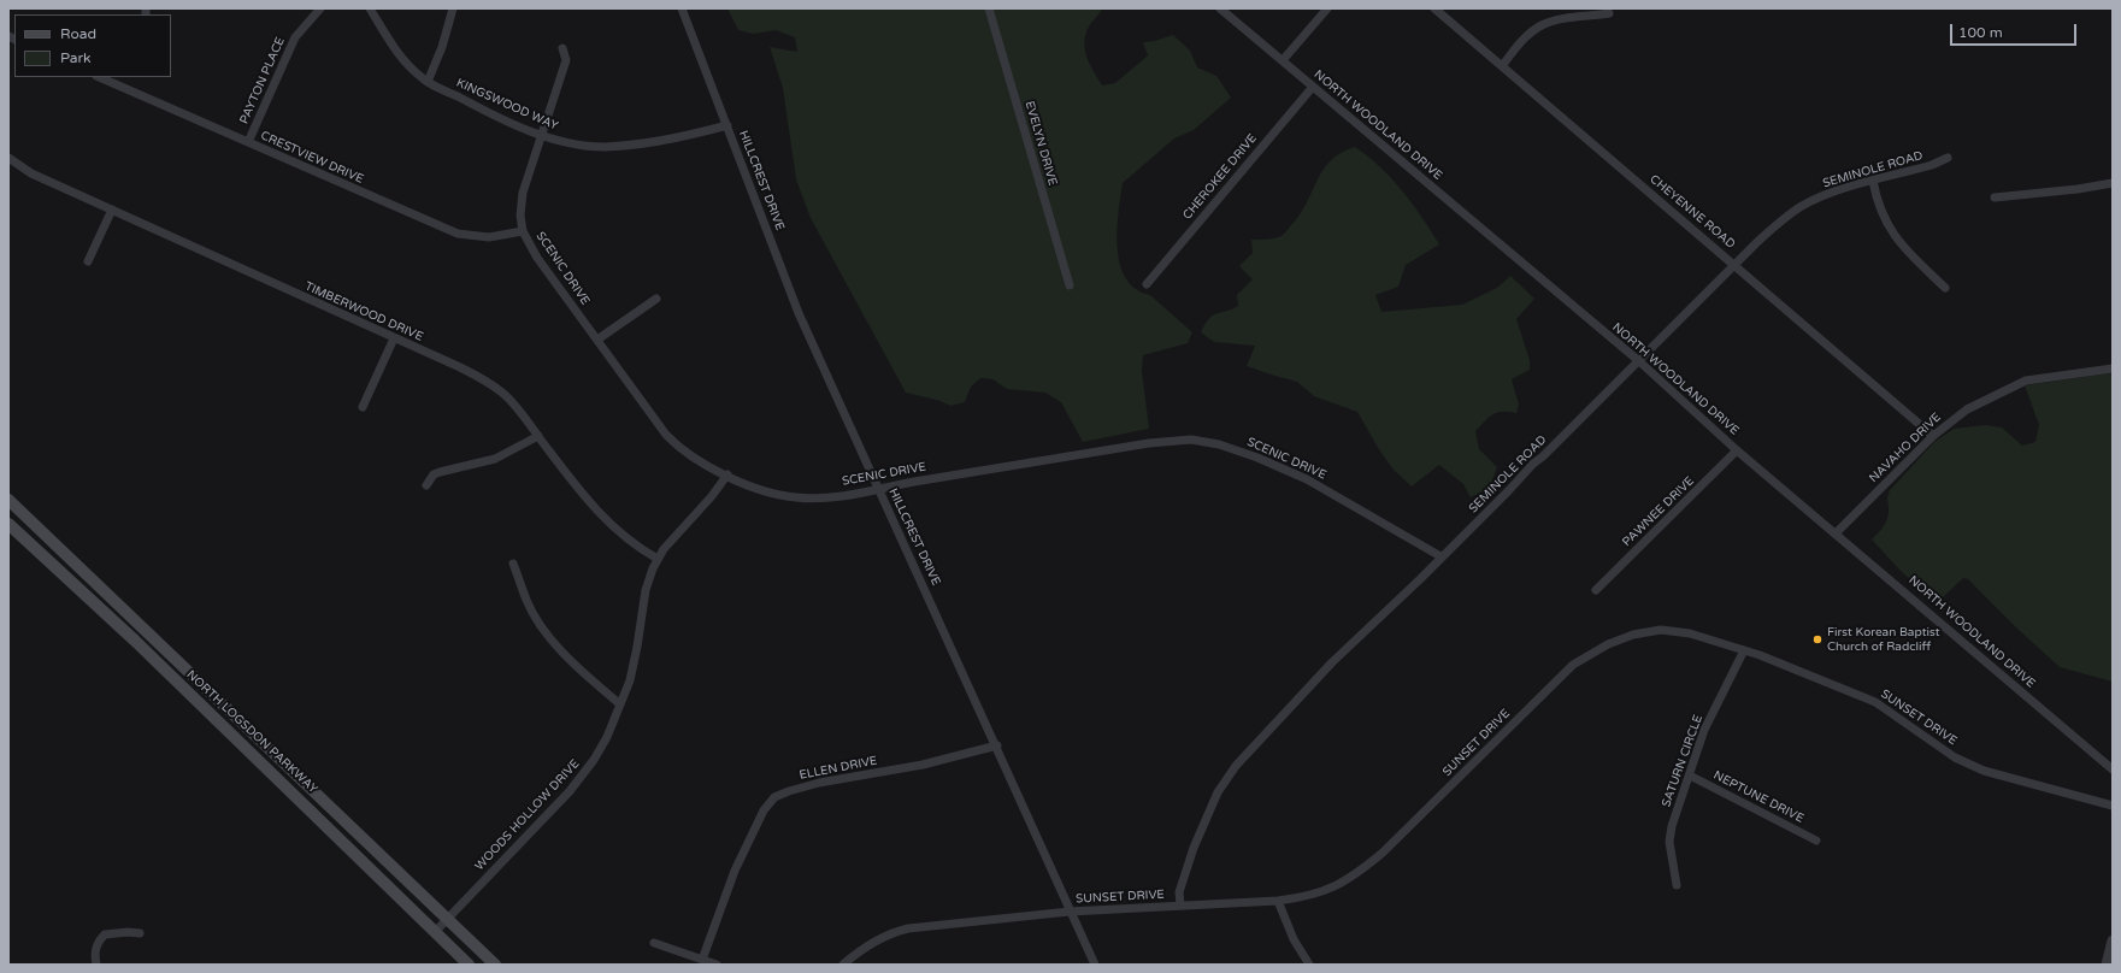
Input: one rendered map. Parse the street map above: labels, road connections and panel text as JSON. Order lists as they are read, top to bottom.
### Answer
{
  "streets": {
    "main road": ["NORTH LOGSDON PARKWAY"],
    "street": [
      "PAYTON PLACE",
      "KINGSWOOD WAY",
      "NORTH WOODLAND DRIVE",
      "EVELYN DRIVE",
      "CRESTVIEW DRIVE",
      "SEMINOLE ROAD",
      "CHEROKEE DRIVE",
      "HILLCREST DRIVE",
      "CHEYENNE ROAD",
      "SCENIC DRIVE",
      "TIMBERWOOD DRIVE",
      "NAVAHO DRIVE",
      "PAWNEE DRIVE",
      "SUNSET DRIVE",
      "SATURN CIRCLE",
      "ELLEN DRIVE",
      "NEPTUNE DRIVE",
      "WOODS HOLLOW DRIVE"
    ]
  },
  "crossings": [
    ["PAYTON PLACE", "CRESTVIEW DRIVE"],
    ["KINGSWOOD WAY", "HILLCREST DRIVE"],
    ["KINGSWOOD WAY", "SCENIC DRIVE"],
    ["NORTH WOODLAND DRIVE", "SEMINOLE ROAD"],
    ["NORTH WOODLAND DRIVE", "CHEROKEE DRIVE"],
    ["NORTH WOODLAND DRIVE", "NAVAHO DRIVE"],
    ["NORTH WOODLAND DRIVE", "PAWNEE DRIVE"],
    ["CRESTVIEW DRIVE", "SCENIC DRIVE"],
    ["SEMINOLE ROAD", "CHEYENNE ROAD"],
    ["SEMINOLE ROAD", "SCENIC DRIVE"],
    ["SEMINOLE ROAD", "SUNSET DRIVE"],
    ["HILLCREST DRIVE", "SCENIC DRIVE"],
    ["HILLCREST DRIVE", "SUNSET DRIVE"],
    ["HILLCREST DRIVE", "ELLEN DRIVE"],
    ["CHEYENNE ROAD", "NAVAHO DRIVE"],
    ["SCENIC DRIVE", "WOODS HOLLOW DRIVE"],
    ["TIMBERWOOD DRIVE", "WOODS HOLLOW DRIVE"],
    ["SUNSET DRIVE", "SATURN CIRCLE"],
    ["NORTH LOGSDON PARKWAY", "WOODS HOLLOW DRIVE"],
    ["SATURN CIRCLE", "NEPTUNE DRIVE"]
  ],
  "places": ["First Korean Baptist Church of Radcliff"],
  "legend": ["Road", "Park"],
  "scale_bar": "100 m"
}
